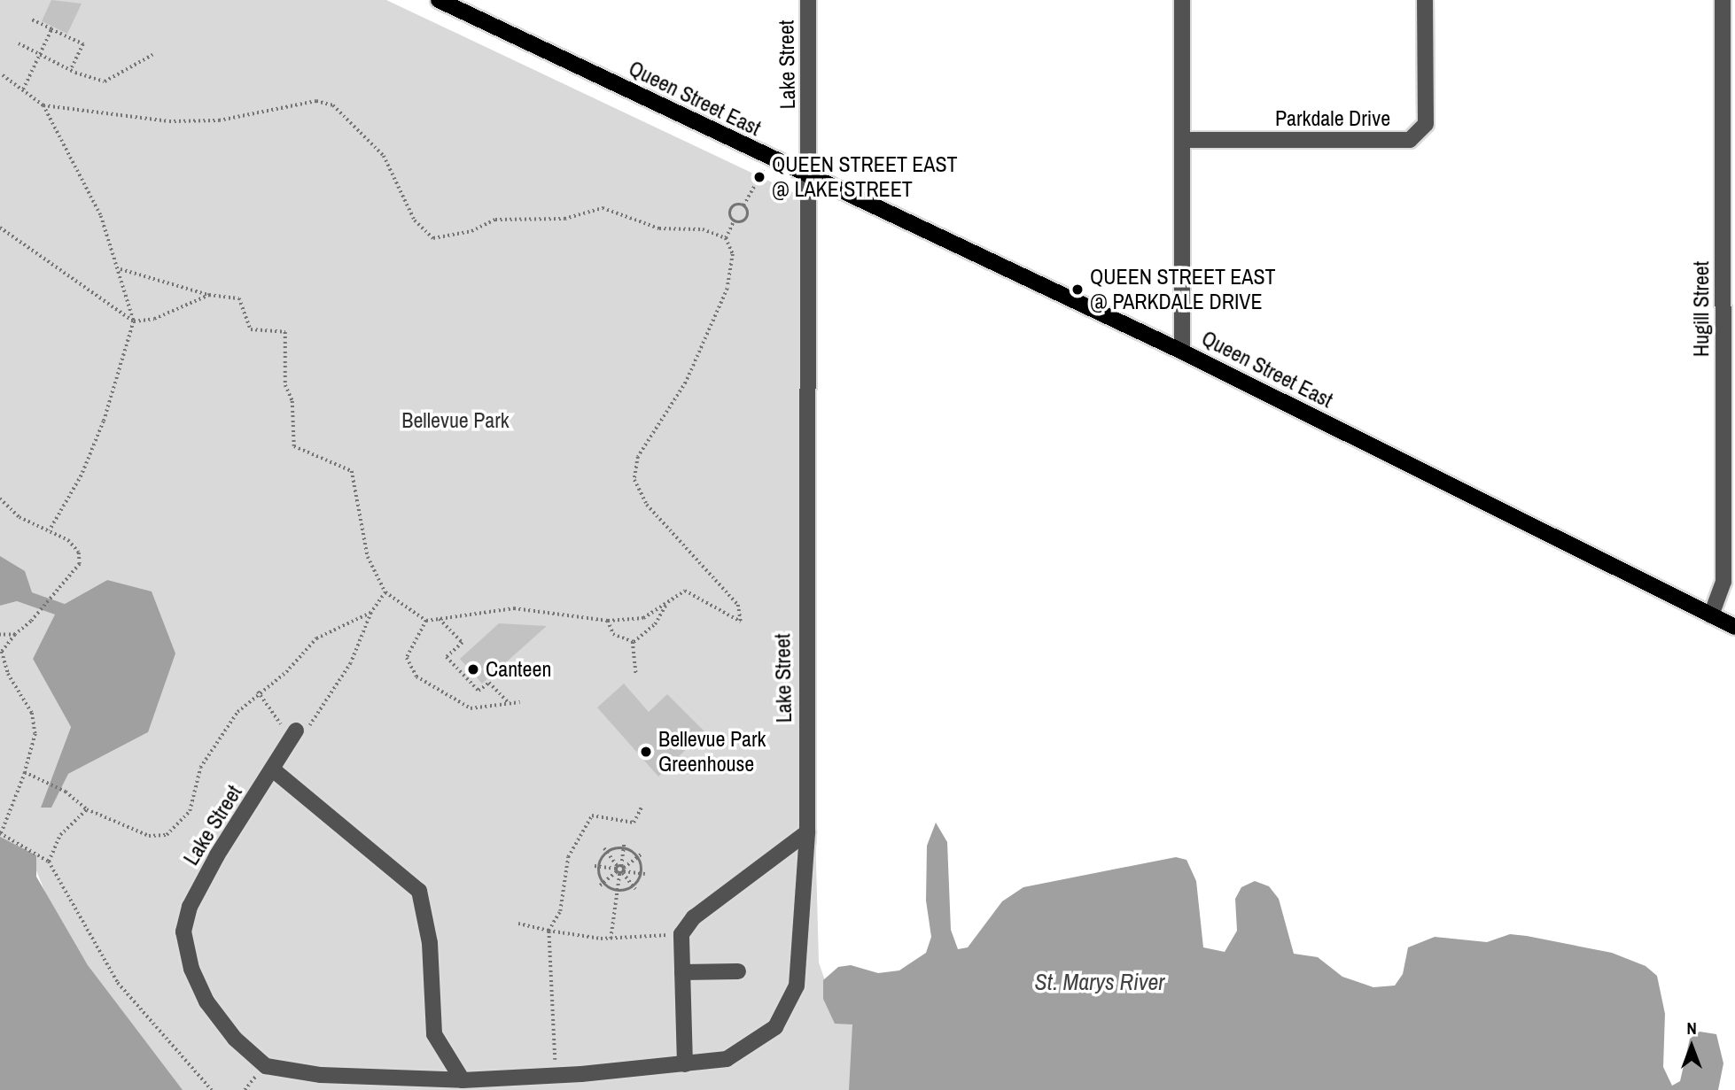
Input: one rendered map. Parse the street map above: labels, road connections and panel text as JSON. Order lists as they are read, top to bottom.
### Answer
{
  "streets": {
    "main road": ["Queen Street East"],
    "street": ["Lake Street", "Parkdale Drive", "Hugill Street"]
  },
  "crossings": [
    ["Lake Street", "Queen Street East"],
    ["Queen Street East", "Hugill Street"]
  ],
  "water": ["St. Marys River"],
  "parks": ["Bellevue Park"],
  "places": [
    "QUEEN STREET EAST @ LAKE STREET",
    "QUEEN STREET EAST @ PARKDALE DRIVE",
    "Canteen",
    "Bellevue Park Greenhouse"
  ],
  "north": "top"
}
